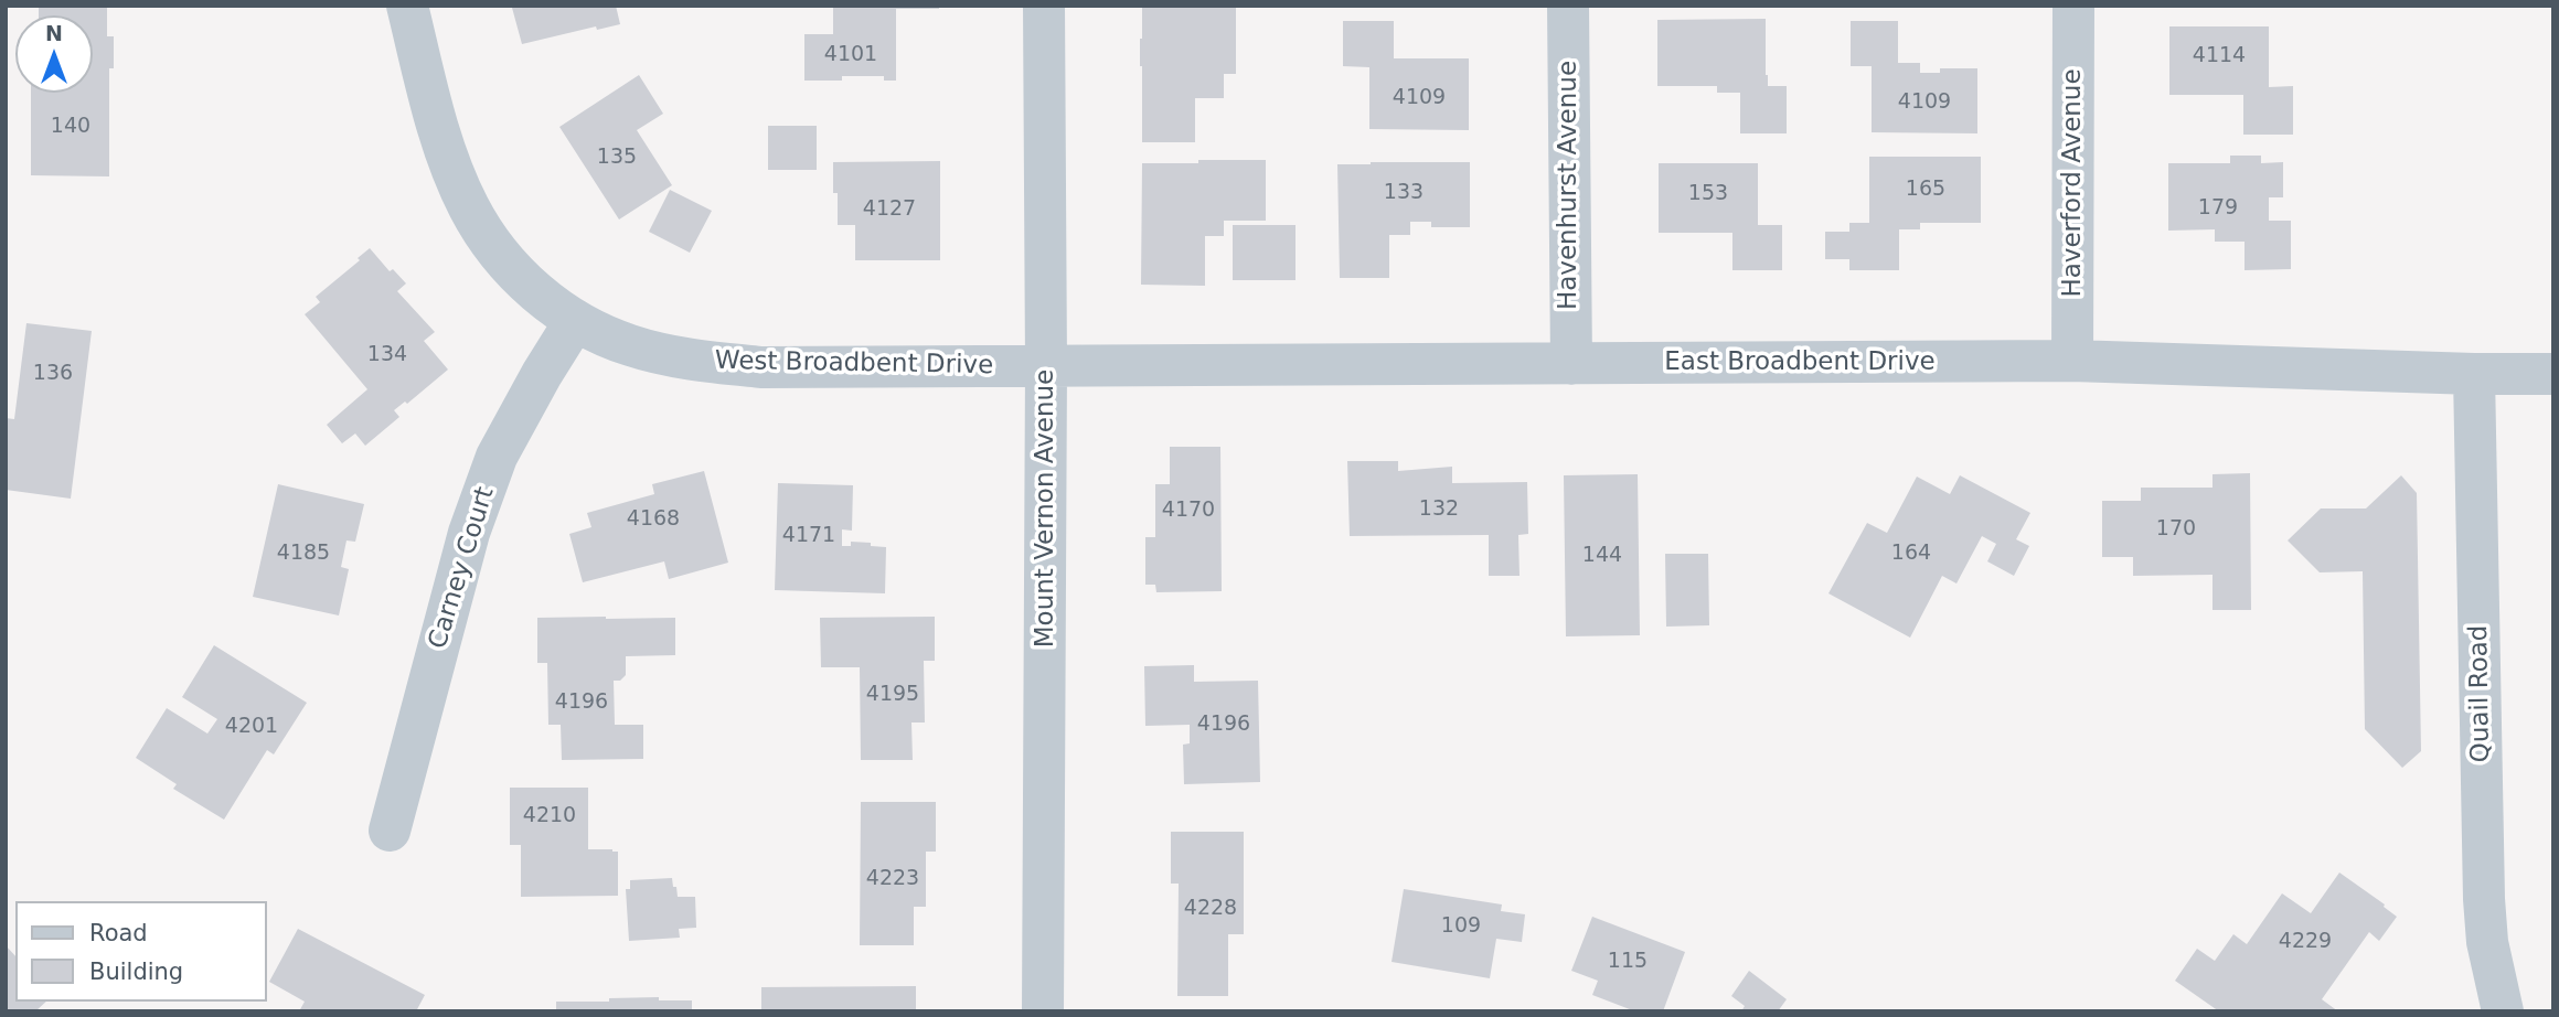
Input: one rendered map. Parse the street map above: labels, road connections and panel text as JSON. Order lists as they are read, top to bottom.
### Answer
{
  "streets": {
    "street": [
      "Haverford Avenue",
      "Havenhurst Avenue",
      "East Broadbent Drive",
      "West Broadbent Drive",
      "Mount Vernon Avenue",
      "Carney Court",
      "Quail Road"
    ]
  },
  "crossings": [
    ["Haverford Avenue", "East Broadbent Drive"],
    ["Havenhurst Avenue", "East Broadbent Drive"],
    ["East Broadbent Drive", "West Broadbent Drive"],
    ["East Broadbent Drive", "Mount Vernon Avenue"],
    ["East Broadbent Drive", "Quail Road"],
    ["West Broadbent Drive", "Mount Vernon Avenue"],
    ["West Broadbent Drive", "Carney Court"]
  ],
  "house_numbers": [
    "4101",
    "4114",
    "4109",
    "4109",
    "140",
    "135",
    "165",
    "133",
    "153",
    "179",
    "4127",
    "134",
    "136",
    "132",
    "4170",
    "4168",
    "170",
    "4171",
    "4185",
    "164",
    "144",
    "4195",
    "4196",
    "4196",
    "4201",
    "4210",
    "4223",
    "4228",
    "109",
    "4229",
    "115"
  ],
  "legend": ["Road", "Building"],
  "north": "top"
}
